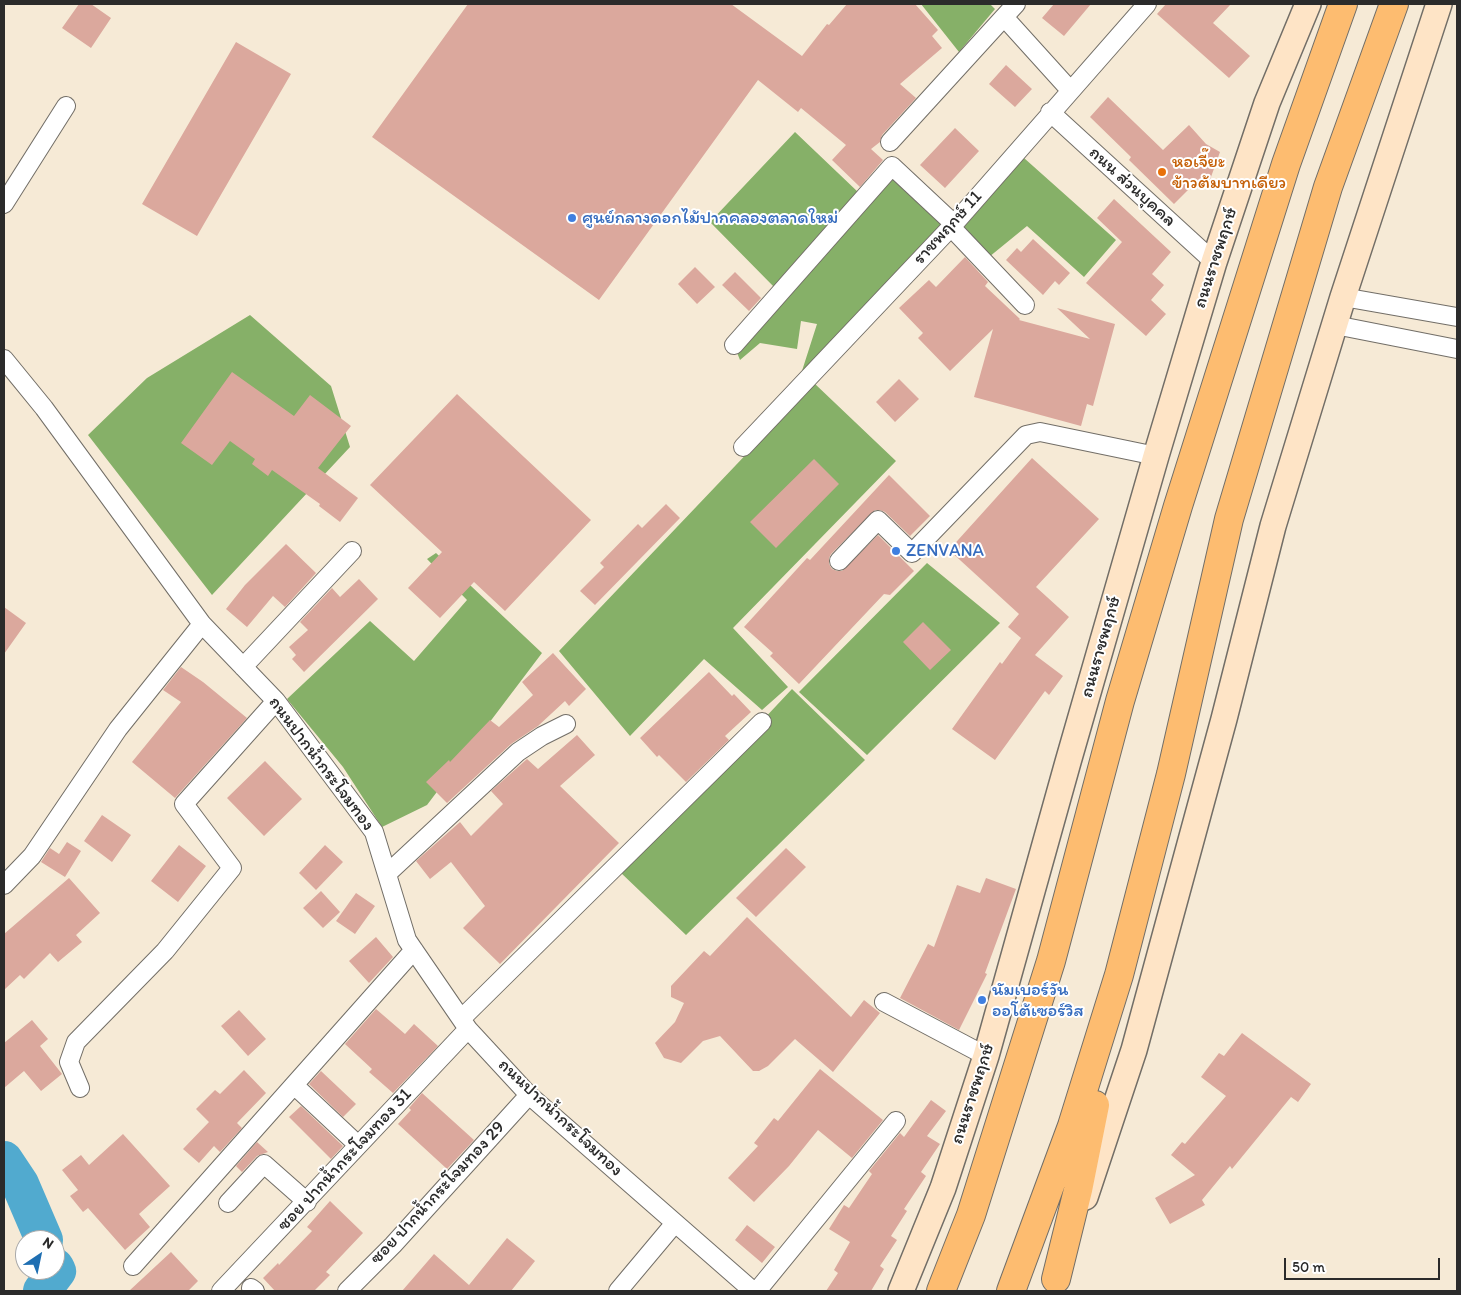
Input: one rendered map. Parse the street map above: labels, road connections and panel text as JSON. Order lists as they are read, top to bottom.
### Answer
{
  "streets": {
    "main road": ["ถนนราชพฤกษ์"],
    "street": [
      "ถนน ส่วนบุคคล",
      "ราชพฤกษ์ 11",
      "ถนนปากน้ำกระโจมทอง",
      "ซอย ปากน้ำกระโจมทอง 31",
      "ซอย ปากน้ำกระโจมทอง 29"
    ]
  },
  "crossings": [
    ["ถนน ส่วนบุคคล", "ราชพฤกษ์ 11"],
    ["ถนน ส่วนบุคคล", "ถนนราชพฤกษ์"],
    ["ถนนปากน้ำกระโจมทอง", "ซอย ปากน้ำกระโจมทอง 31"],
    ["ถนนปากน้ำกระโจมทอง", "ซอย ปากน้ำกระโจมทอง 29"]
  ],
  "places": [
    "หอเจี๊ยะ ข้าวต้มบาทเดียว",
    "ศูนย์กลางดอกไม้ปากคลองตลาดใหม่",
    "ZENVANA",
    "นัมเบอร์วัน ออโต้เซอร์วิส"
  ],
  "scale_bar": "50 m",
  "north": "top right"
}
